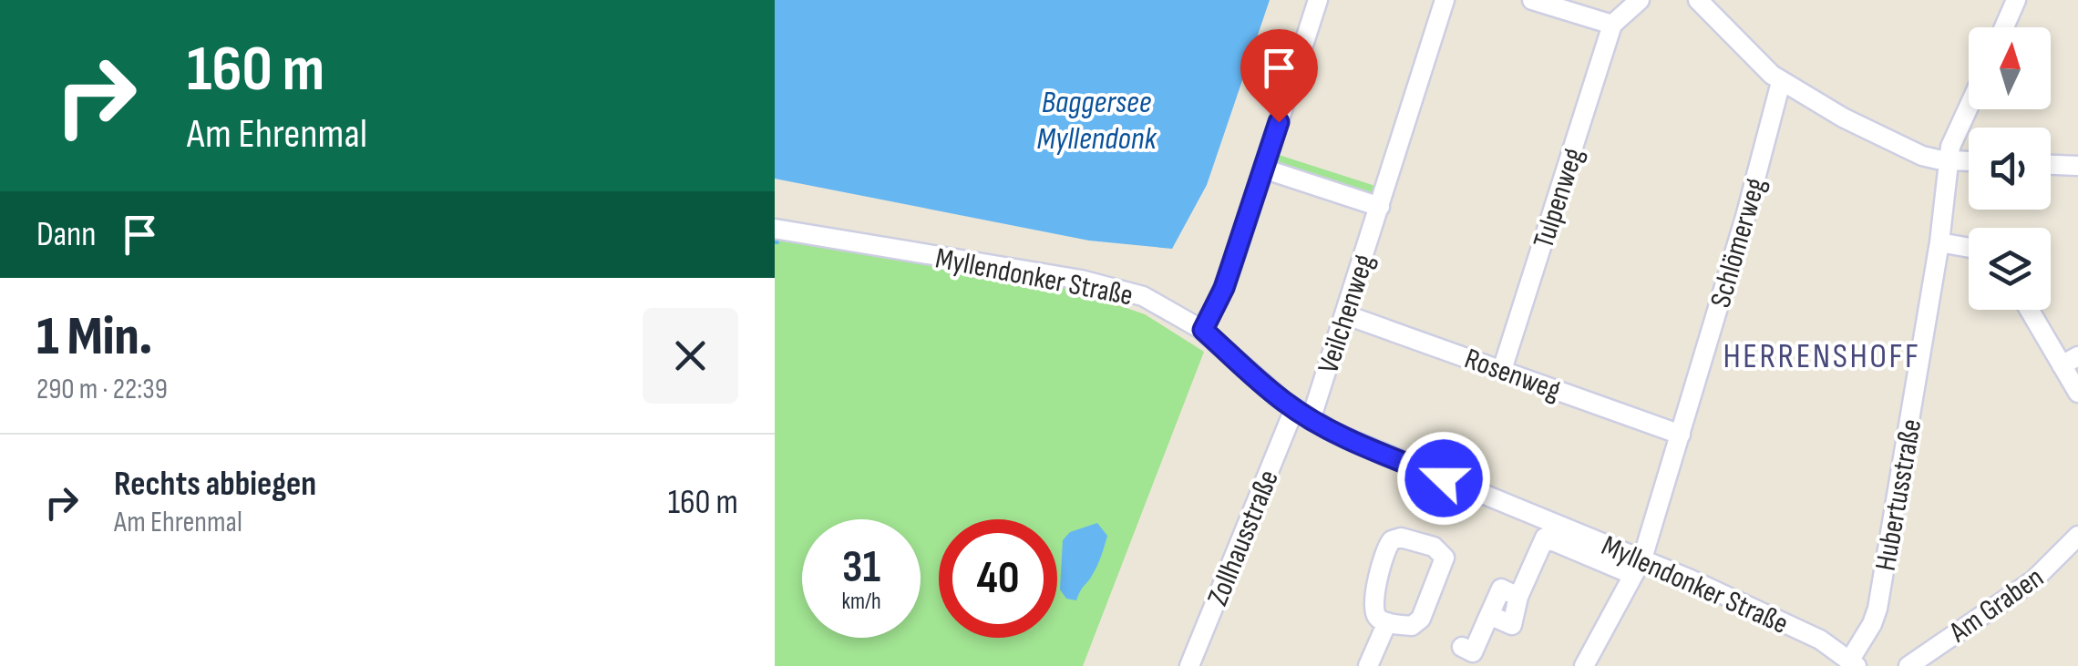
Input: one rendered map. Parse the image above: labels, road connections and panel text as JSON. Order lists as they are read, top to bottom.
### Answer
{
  "streets": {
    "street": [
      "Tulpenweg",
      "Schlömerweg",
      "Myllendonker Straße",
      "Veilchenweg",
      "Rosenweg",
      "Hubertusstraße",
      "Zollhausstraße",
      "Am Graben"
    ]
  },
  "crossings": [
    ["Tulpenweg", "Rosenweg"],
    ["Schlömerweg", "Myllendonker Straße"],
    ["Schlömerweg", "Rosenweg"],
    ["Myllendonker Straße", "Veilchenweg"],
    ["Myllendonker Straße", "Hubertusstraße"],
    ["Myllendonker Straße", "Zollhausstraße"],
    ["Veilchenweg", "Rosenweg"]
  ],
  "districts": ["HERRENSHOFF"],
  "water": ["Baggersee Myllendonk"],
  "north": "top",
  "page": {
    "turn": ["160 m", "Am Ehrenmal"],
    "then": "Dann",
    "heading": ["1 Min.", "290 m · 22:39"],
    "list": [
      {
        "name": "Rechts abbiegen",
        "note": "Am Ehrenmal",
        "value": "160 m"
      }
    ],
    "speed": "31 km/h",
    "limit": "40"
  }
}
